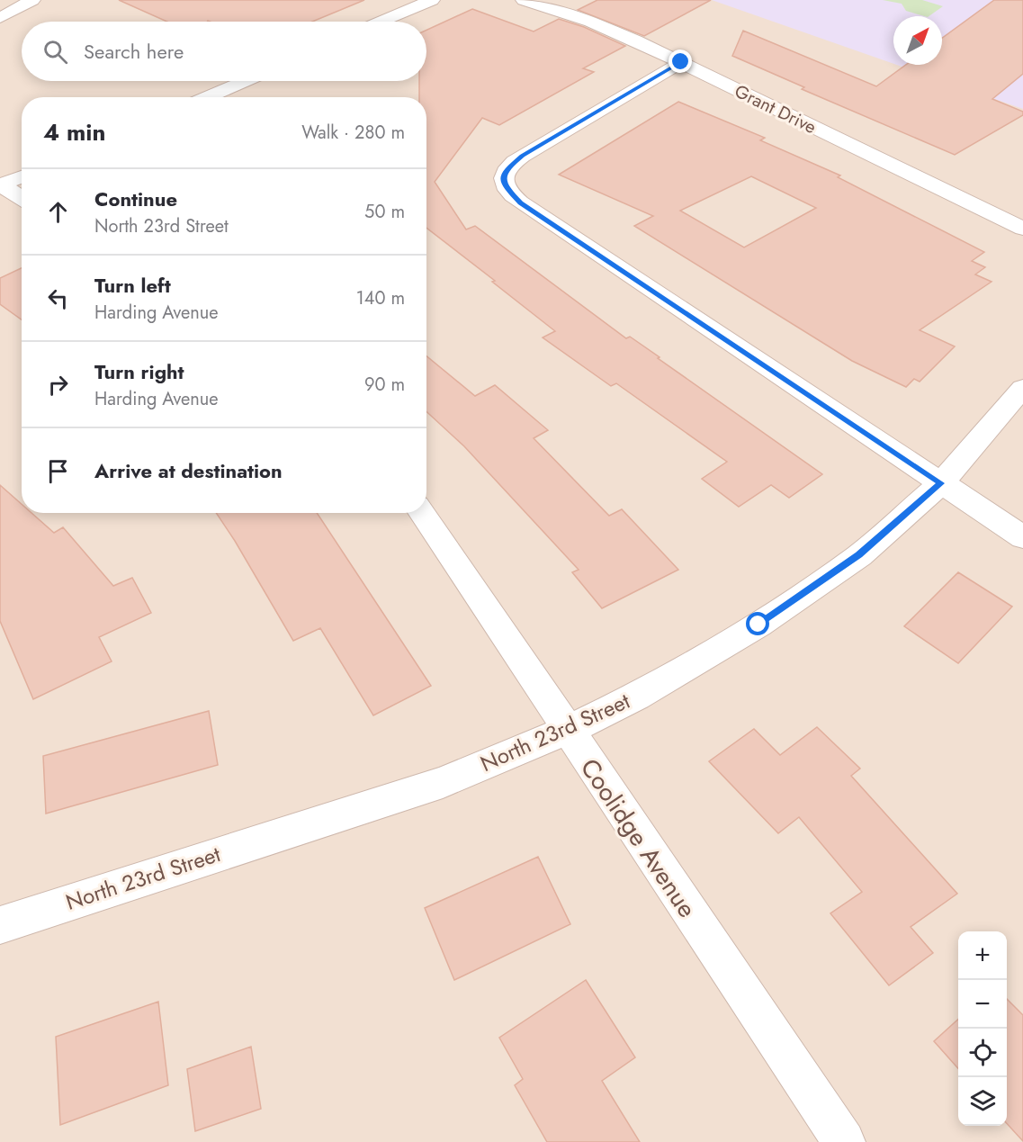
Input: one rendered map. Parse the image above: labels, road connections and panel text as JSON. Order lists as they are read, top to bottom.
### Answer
{
  "streets": {
    "street": ["Grant Drive", "North 23rd Street", "Coolidge Avenue"]
  },
  "crossings": [
    ["North 23rd Street", "Coolidge Avenue"]
  ],
  "north": "top right",
  "page": {
    "search": "Search here",
    "heading": ["4 min", "Walk · 280 m"],
    "list": [
      ["Continue", "North 23rd Street", "50 m"],
      ["Turn left", "Harding Avenue", "140 m"],
      ["Turn right", "Harding Avenue", "90 m"],
      "Arrive at destination"
    ],
    "map_buttons": ["+", "−"]
  }
}
